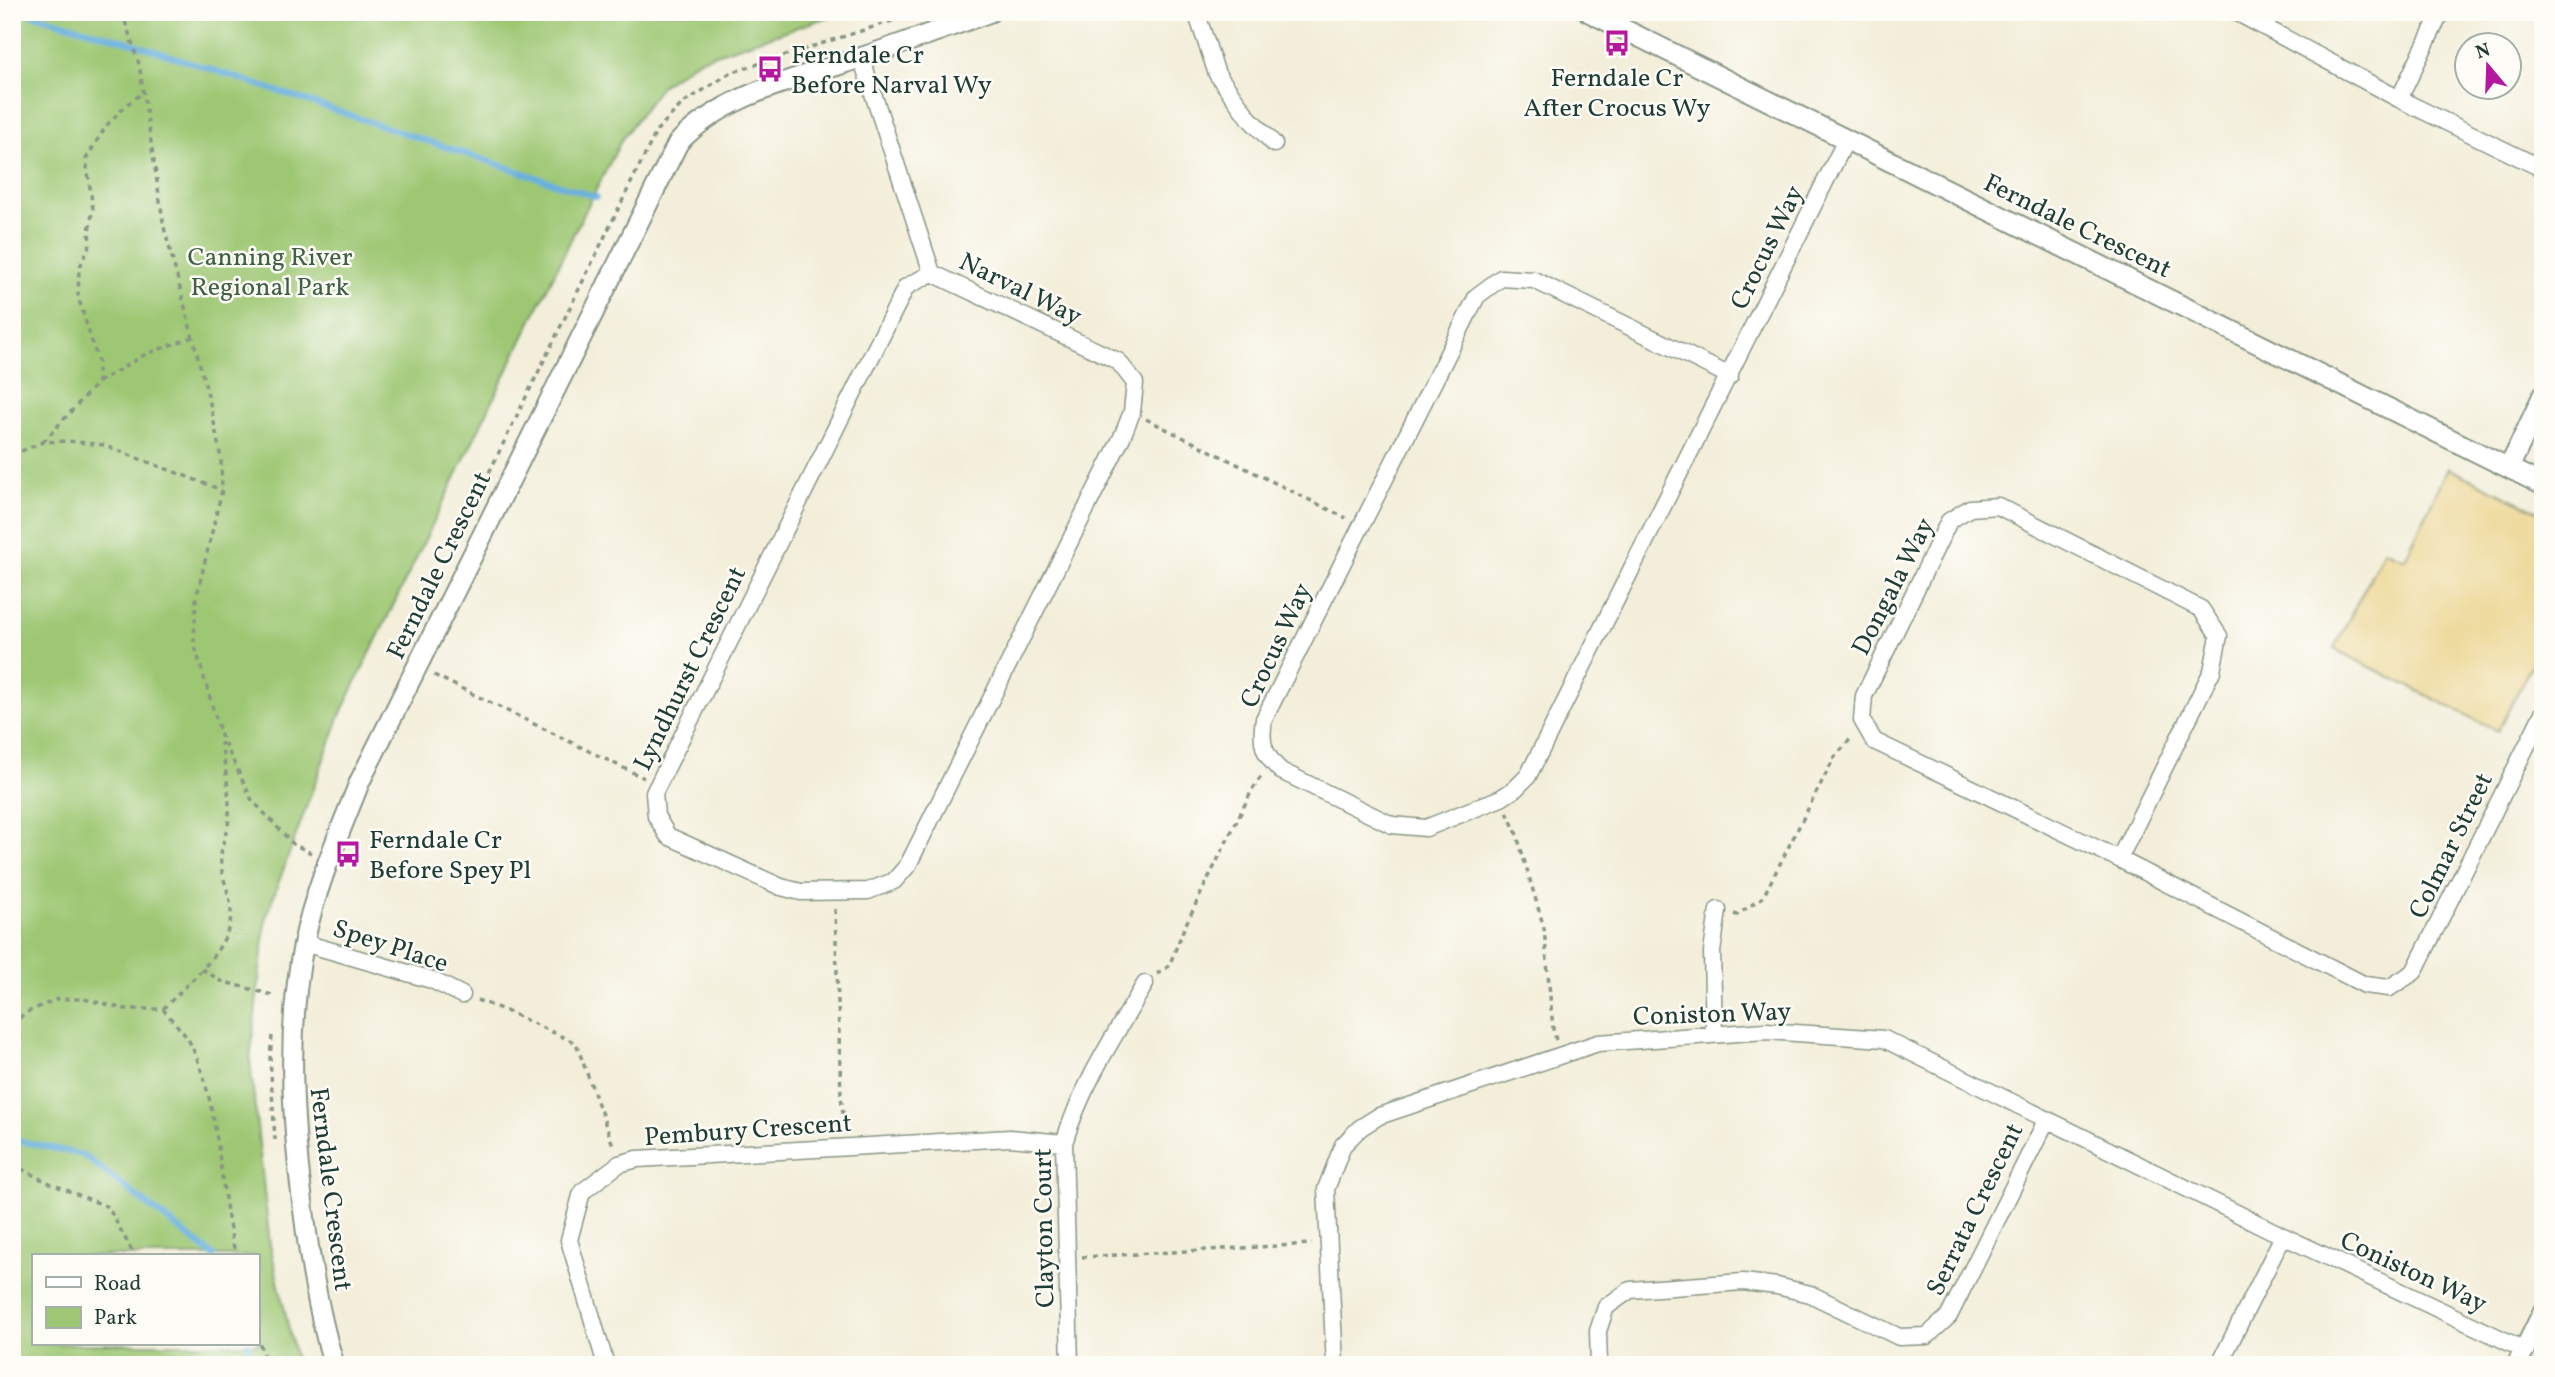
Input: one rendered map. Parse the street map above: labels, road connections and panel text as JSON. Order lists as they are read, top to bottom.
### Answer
{
  "streets": {
    "street": [
      "Ferndale Crescent",
      "Crocus Way",
      "Narval Way",
      "Dongala Way",
      "Lyndhurst Crescent",
      "Colmar Street",
      "Spey Place",
      "Coniston Way",
      "Pembury Crescent",
      "Serrata Crescent",
      "Clayton Court"
    ]
  },
  "crossings": [
    ["Ferndale Crescent", "Crocus Way"],
    ["Ferndale Crescent", "Narval Way"],
    ["Ferndale Crescent", "Spey Place"],
    ["Narval Way", "Lyndhurst Crescent"],
    ["Dongala Way", "Colmar Street"],
    ["Coniston Way", "Serrata Crescent"],
    ["Pembury Crescent", "Clayton Court"]
  ],
  "parks": ["Canning River Regional Park"],
  "places": {
    "bus stop": ["Ferndale Cr After Crocus Wy", "Ferndale Cr Before Narval Wy", "Ferndale Cr Before Spey Pl"]
  },
  "legend": ["Road", "Park"],
  "north": "top"
}
